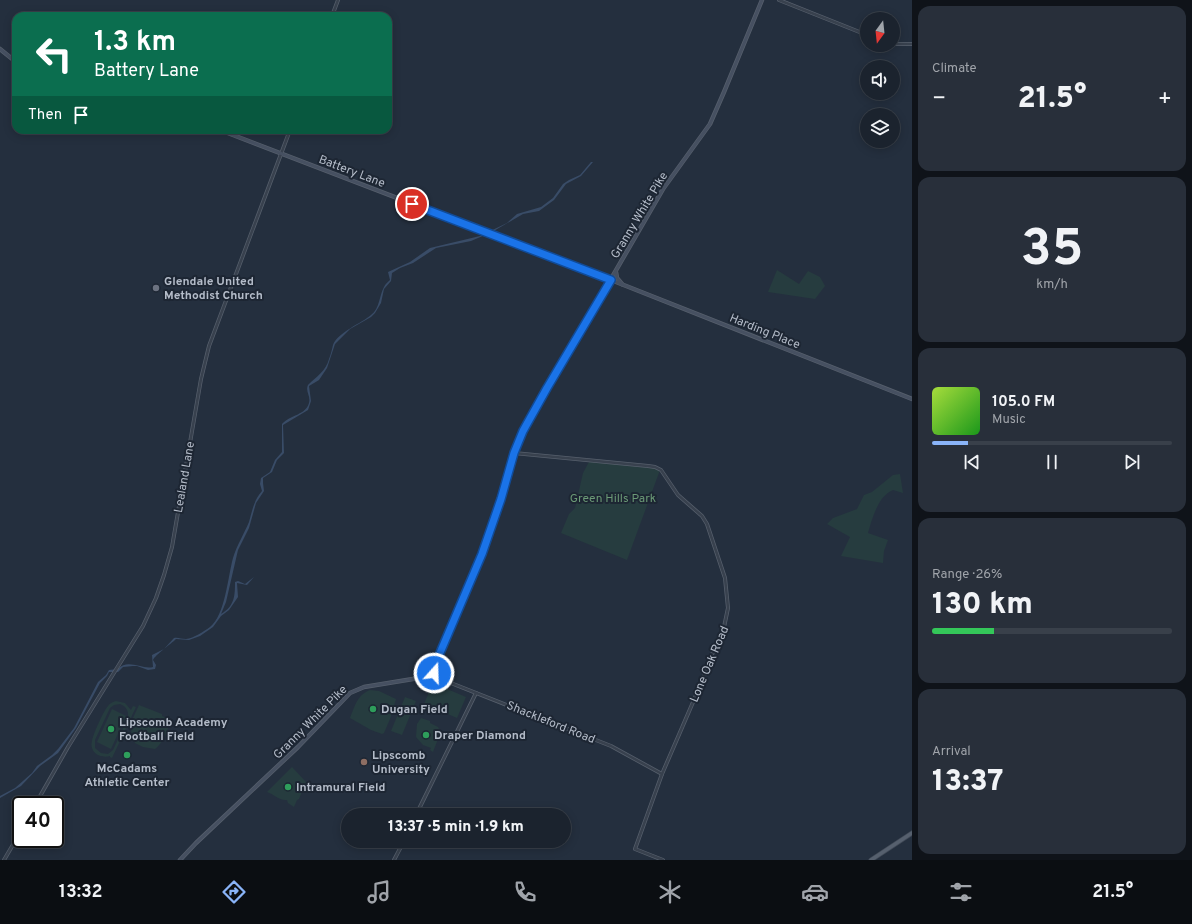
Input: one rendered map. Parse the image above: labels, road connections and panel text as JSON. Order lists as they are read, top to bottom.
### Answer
{
  "streets": {
    "main road": ["Battery Lane", "Granny White Pike", "Harding Place"],
    "street": ["Lealand Lane", "Lone Oak Road", "Shackleford Road"]
  },
  "crossings": [
    ["Battery Lane", "Granny White Pike"],
    ["Battery Lane", "Harding Place"],
    ["Battery Lane", "Lealand Lane"],
    ["Granny White Pike", "Harding Place"],
    ["Granny White Pike", "Lone Oak Road"],
    ["Granny White Pike", "Shackleford Road"],
    ["Lone Oak Road", "Shackleford Road"]
  ],
  "parks": ["Green Hills Park"],
  "places": [
    "Glendale United Methodist Church",
    "Dugan Field",
    "Lipscomb Academy Football Field",
    "Draper Diamond",
    "McCadams Athletic Center",
    "Lipscomb University",
    "Intramural Field"
  ],
  "north": "bottom",
  "page": {
    "tile": [
      "Climate",
      ["35", "km/h"],
      ["Range · 26%", "130 km"],
      ["Arrival", "13:37"]
    ],
    "turn": ["1.3 km", "Battery Lane"],
    "heat": ["−", "21.5°", "+"],
    "then": "Then",
    "song": ["105.0 FM", "Music"],
    "limit": "40",
    "trip": "13:37 · 5 min · 1.9 km",
    "tabs": ["13:32", "21.5°"]
  }
}
